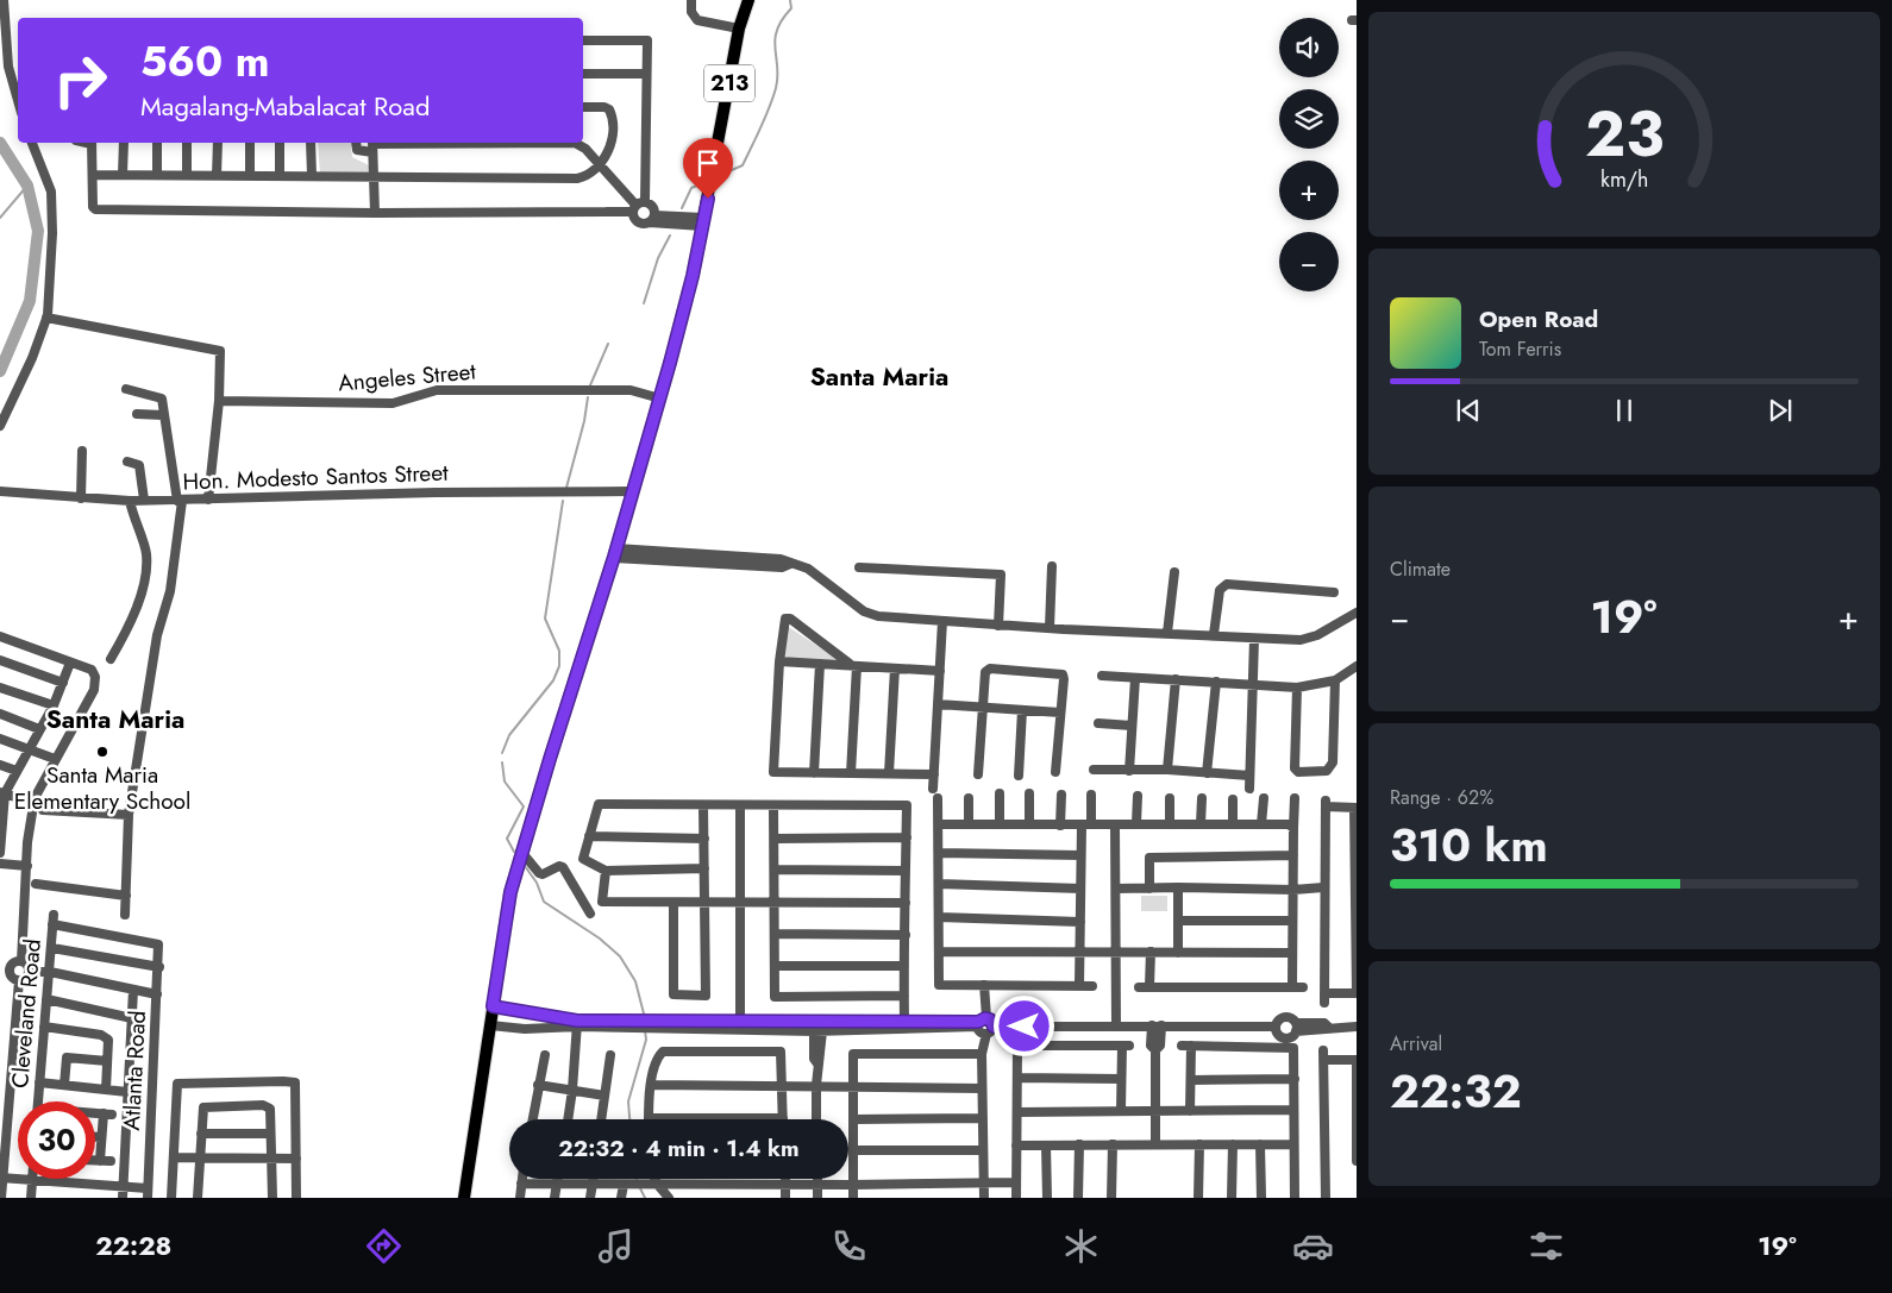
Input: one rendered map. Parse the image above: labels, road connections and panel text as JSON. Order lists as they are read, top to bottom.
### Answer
{
  "streets": {
    "main road": ["213"],
    "street": [
      "Angeles Street",
      "Hon. Modesto Santos Street",
      "Cleveland Road",
      "Atlanta Road"
    ]
  },
  "crossings": [
    ["213", "Angeles Street"],
    ["213", "Hon. Modesto Santos Street"],
    ["Cleveland Road", "Atlanta Road"]
  ],
  "districts": ["Santa Maria", "Santa Maria"],
  "places": ["Santa Maria Elementary School"],
  "page": {
    "map_buttons": ["+", "−"],
    "turn": ["560 m", "Magalang-Mabalacat Road"],
    "song": ["Open Road", "Tom Ferris"],
    "tile": [
      "Climate",
      ["Range · 62%", "310 km"],
      ["Arrival", "22:32"]
    ],
    "heat": ["−", "19°", "+"],
    "limit": "30",
    "trip": "22:32 · 4 min · 1.4 km",
    "tabs": ["22:28", "19°"],
    "gauge": ["23", "km/h"]
  }
}
